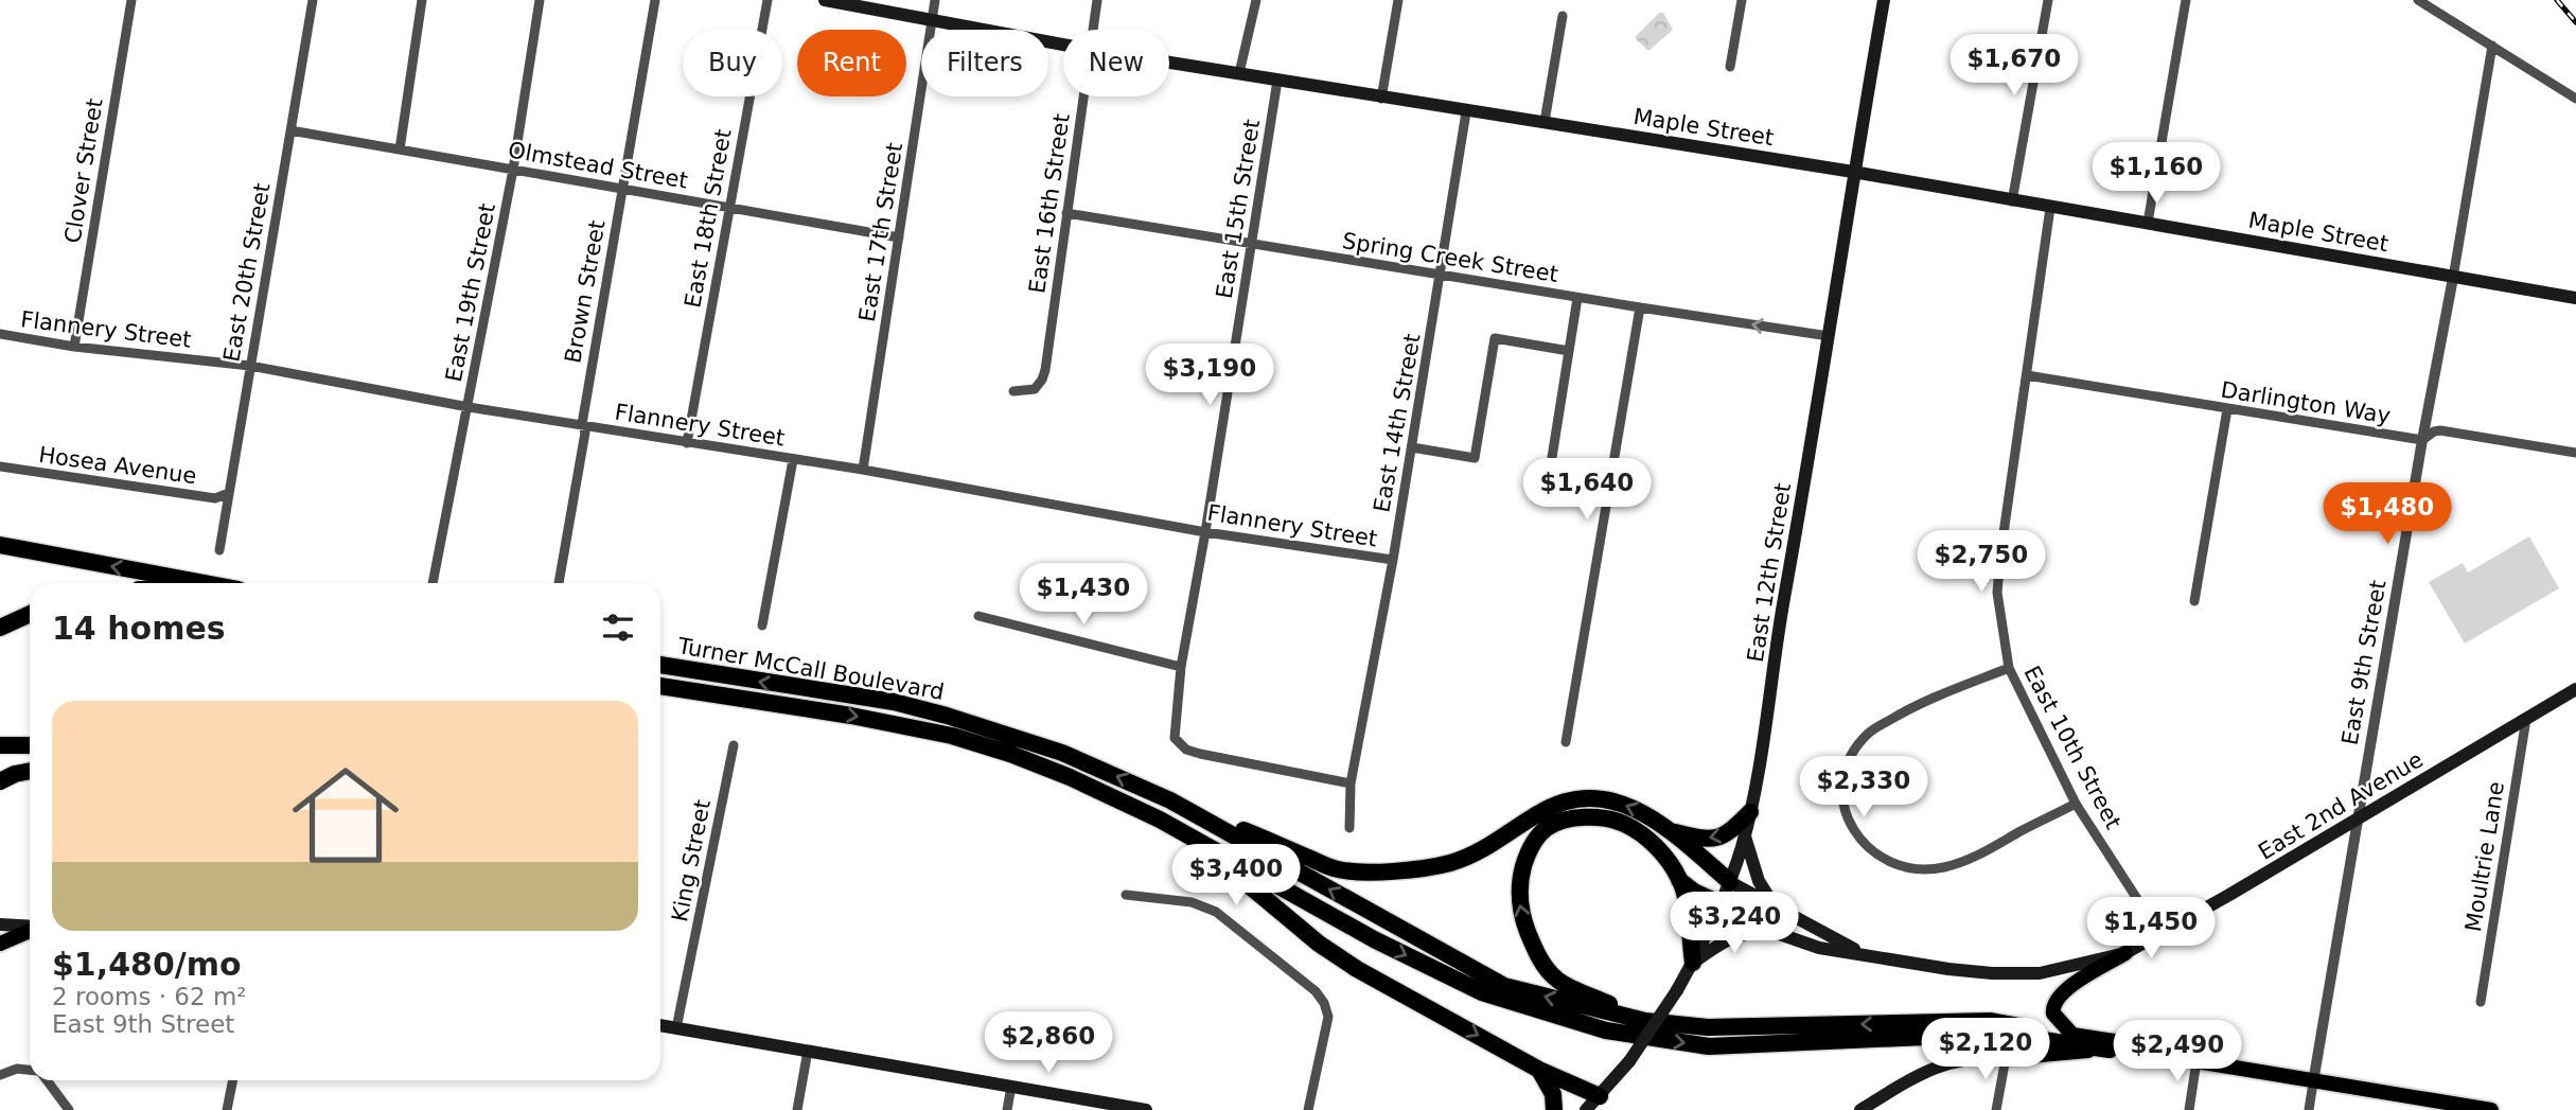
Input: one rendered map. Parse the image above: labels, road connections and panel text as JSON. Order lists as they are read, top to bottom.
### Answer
{
  "streets": {
    "highway": ["Turner McCall Boulevard"],
    "main road": ["Maple Street", "East 12th Street", "East 2nd Avenue"],
    "street": [
      "Olmstead Street",
      "Clover Street",
      "East 16th Street",
      "East 15th Street",
      "East 18th Street",
      "East 17th Street",
      "Spring Creek Street",
      "East 20th Street",
      "Brown Street",
      "East 19th Street",
      "Flannery Street",
      "Darlington Way",
      "East 14th Street",
      "Hosea Avenue",
      "East 9th Street",
      "East 10th Street",
      "Moultrie Lane",
      "King Street"
    ]
  },
  "crossings": [
    ["Maple Street", "East 15th Street"],
    ["Maple Street", "East 17th Street"],
    ["Maple Street", "East 14th Street"],
    ["Maple Street", "East 12th Street"],
    ["Maple Street", "East 9th Street"],
    ["Maple Street", "East 10th Street"],
    ["Olmstead Street", "East 18th Street"],
    ["Olmstead Street", "East 17th Street"],
    ["Olmstead Street", "East 20th Street"],
    ["Olmstead Street", "Brown Street"],
    ["Olmstead Street", "East 19th Street"],
    ["Clover Street", "Flannery Street"],
    ["East 16th Street", "Spring Creek Street"],
    ["East 15th Street", "Spring Creek Street"],
    ["East 15th Street", "Flannery Street"],
    ["East 15th Street", "East 14th Street"],
    ["East 18th Street", "Flannery Street"],
    ["East 17th Street", "Flannery Street"],
    ["Spring Creek Street", "East 14th Street"],
    ["Spring Creek Street", "East 12th Street"],
    ["East 20th Street", "Flannery Street"],
    ["East 20th Street", "Hosea Avenue"],
    ["Brown Street", "Flannery Street"],
    ["East 19th Street", "Flannery Street"],
    ["Flannery Street", "East 14th Street"],
    ["Darlington Way", "East 9th Street"],
    ["Darlington Way", "East 10th Street"],
    ["East 9th Street", "Turner McCall Boulevard"],
    ["East 9th Street", "East 2nd Avenue"],
    ["East 10th Street", "East 2nd Avenue"],
    ["East 2nd Avenue", "Moultrie Lane"]
  ],
  "page": {
    "chip": [
      "Buy",
      "Rent",
      "Filters",
      "New"
    ],
    "price": [
      "$1,670",
      "$1,160",
      "$3,190",
      "$1,640",
      "$1,480",
      "$2,750",
      "$1,430",
      "$2,330",
      "$3,400",
      "$3,240",
      "$1,450",
      "$2,860",
      "$2,120",
      "$2,490"
    ],
    "heading": "14 homes",
    "list": [
      {
        "name": "$1,480/mo",
        "note": "2 rooms · 62 m² · East 9th Street"
      }
    ]
  }
}
